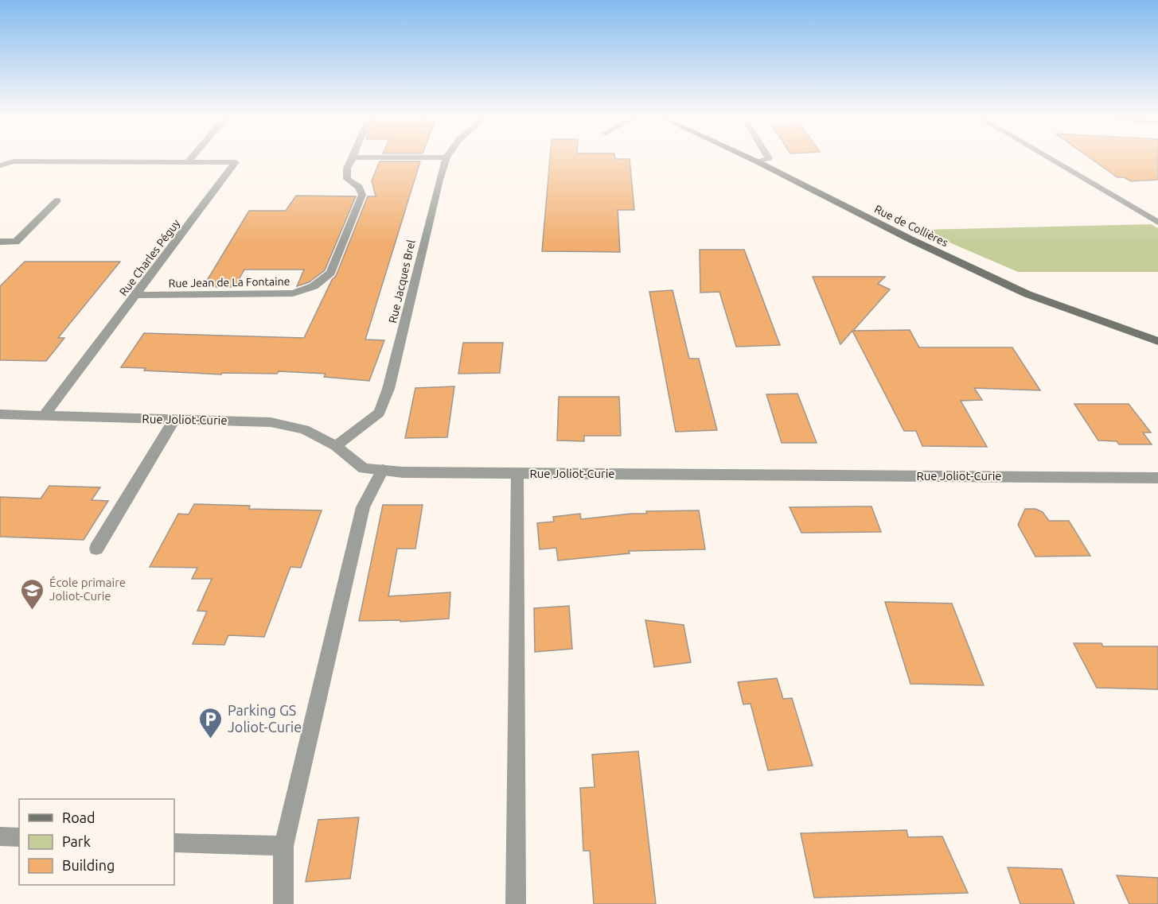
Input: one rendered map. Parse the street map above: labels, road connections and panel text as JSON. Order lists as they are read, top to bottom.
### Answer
{
  "streets": {
    "main road": ["Rue de Collières"],
    "street": [
      "Rue Charles Péguy",
      "Rue Jacques Brel",
      "Rue Jean de La Fontaine",
      "Rue Joliot-Curie"
    ]
  },
  "crossings": [
    ["Rue Charles Péguy", "Rue Jean de La Fontaine"],
    ["Rue Charles Péguy", "Rue Joliot-Curie"],
    ["Rue Jacques Brel", "Rue Joliot-Curie"]
  ],
  "places": {
    "school or university": ["École primaire Joliot-Curie"],
    "parking": ["Parking GS Joliot-Curie"]
  },
  "legend": ["Road", "Park", "Building"]
}
